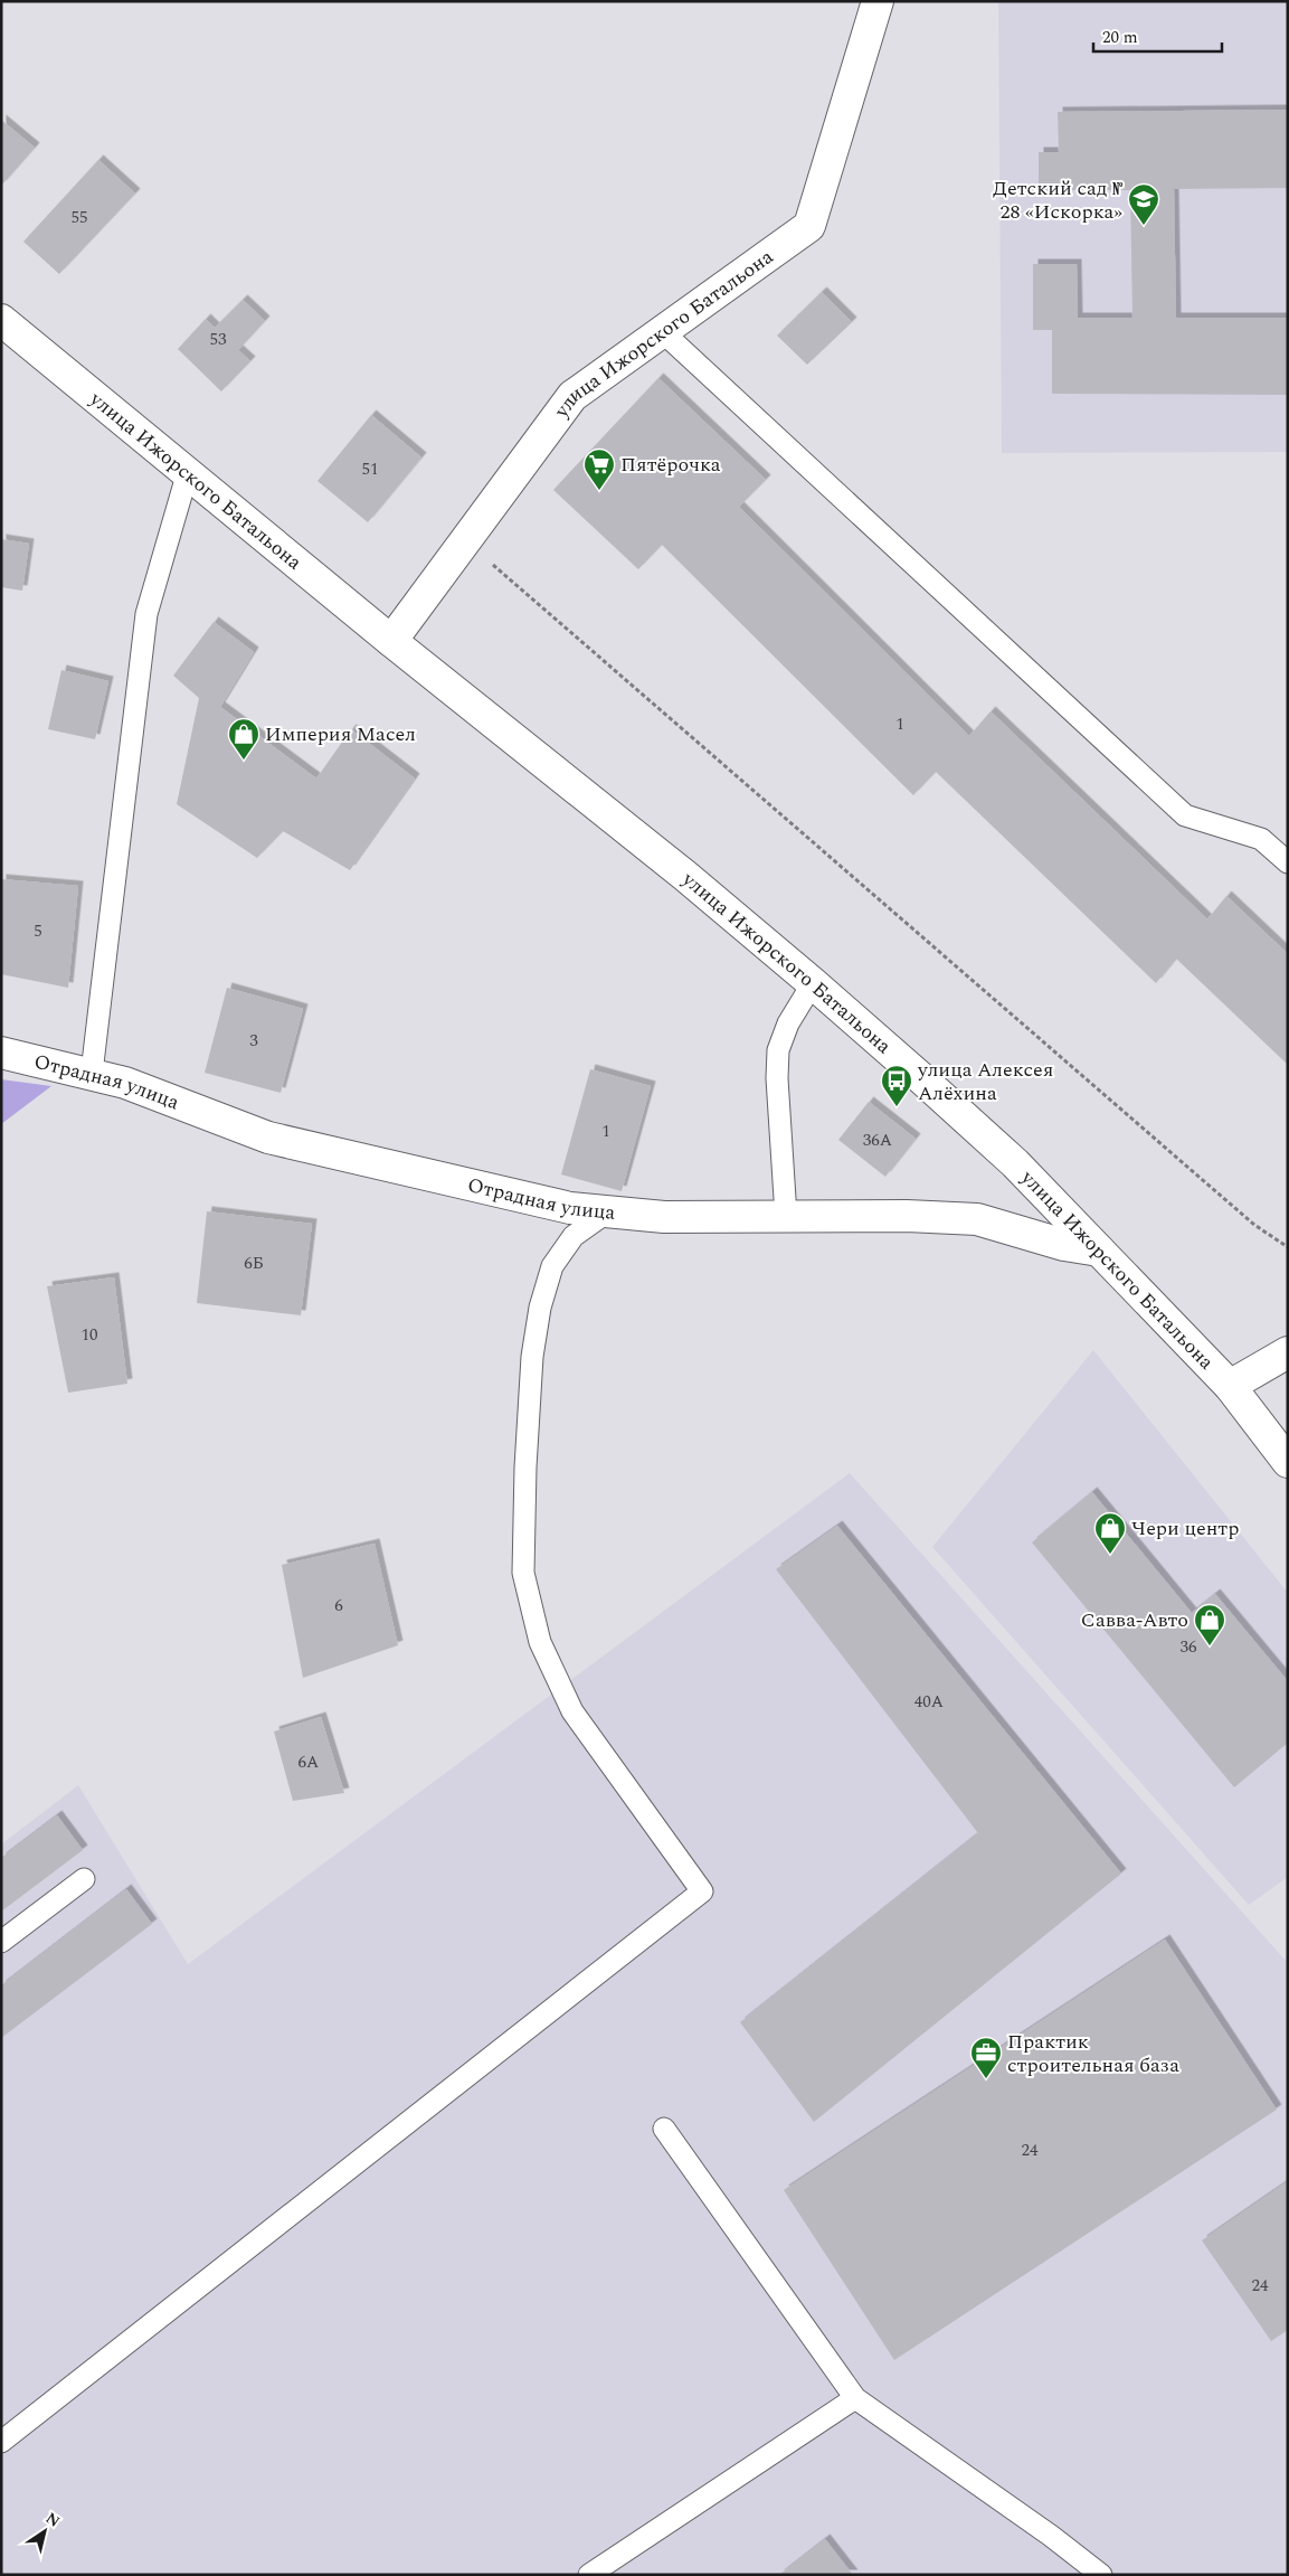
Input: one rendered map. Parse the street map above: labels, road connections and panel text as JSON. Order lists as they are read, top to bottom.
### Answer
{
  "streets": {
    "street": ["улица Ижорского Батальона", "Отрадная улица"]
  },
  "crossings": [
    ["улица Ижорского Батальона", "Отрадная улица"]
  ],
  "places": {
    "school or university": ["Детский сад № 28 «Искорка»"],
    "supermarket": ["Пятёрочка"],
    "shop": ["Империя Масел", "Чери центр", "Савва-Авто"],
    "bus stop": ["улица Алексея Алёхина"],
    "office": ["Практик строительная база"]
  },
  "house_numbers": [
    "55",
    "53",
    "51",
    "1",
    "5",
    "3",
    "1",
    "36А",
    "6Б",
    "10",
    "6",
    "36",
    "40А",
    "6А",
    "24",
    "24"
  ],
  "scale_bar": "20 m",
  "north": "top right"
}
